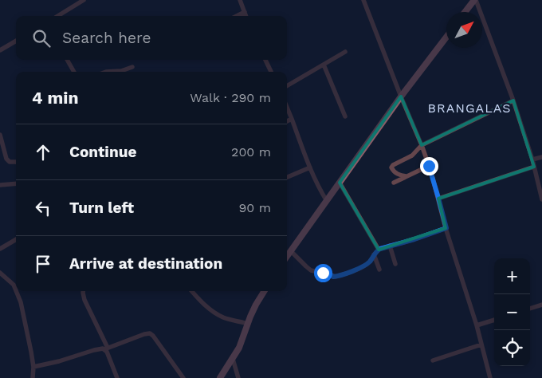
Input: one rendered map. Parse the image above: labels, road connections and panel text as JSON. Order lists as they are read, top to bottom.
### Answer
{
  "districts": ["BRANGALAS"],
  "north": "top right",
  "page": {
    "search": "Search here",
    "heading": ["4 min", "Walk · 290 m"],
    "list": [
      ["Continue", "200 m"],
      ["Turn left", "90 m"],
      "Arrive at destination"
    ],
    "map_buttons": ["+", "−"]
  }
}
